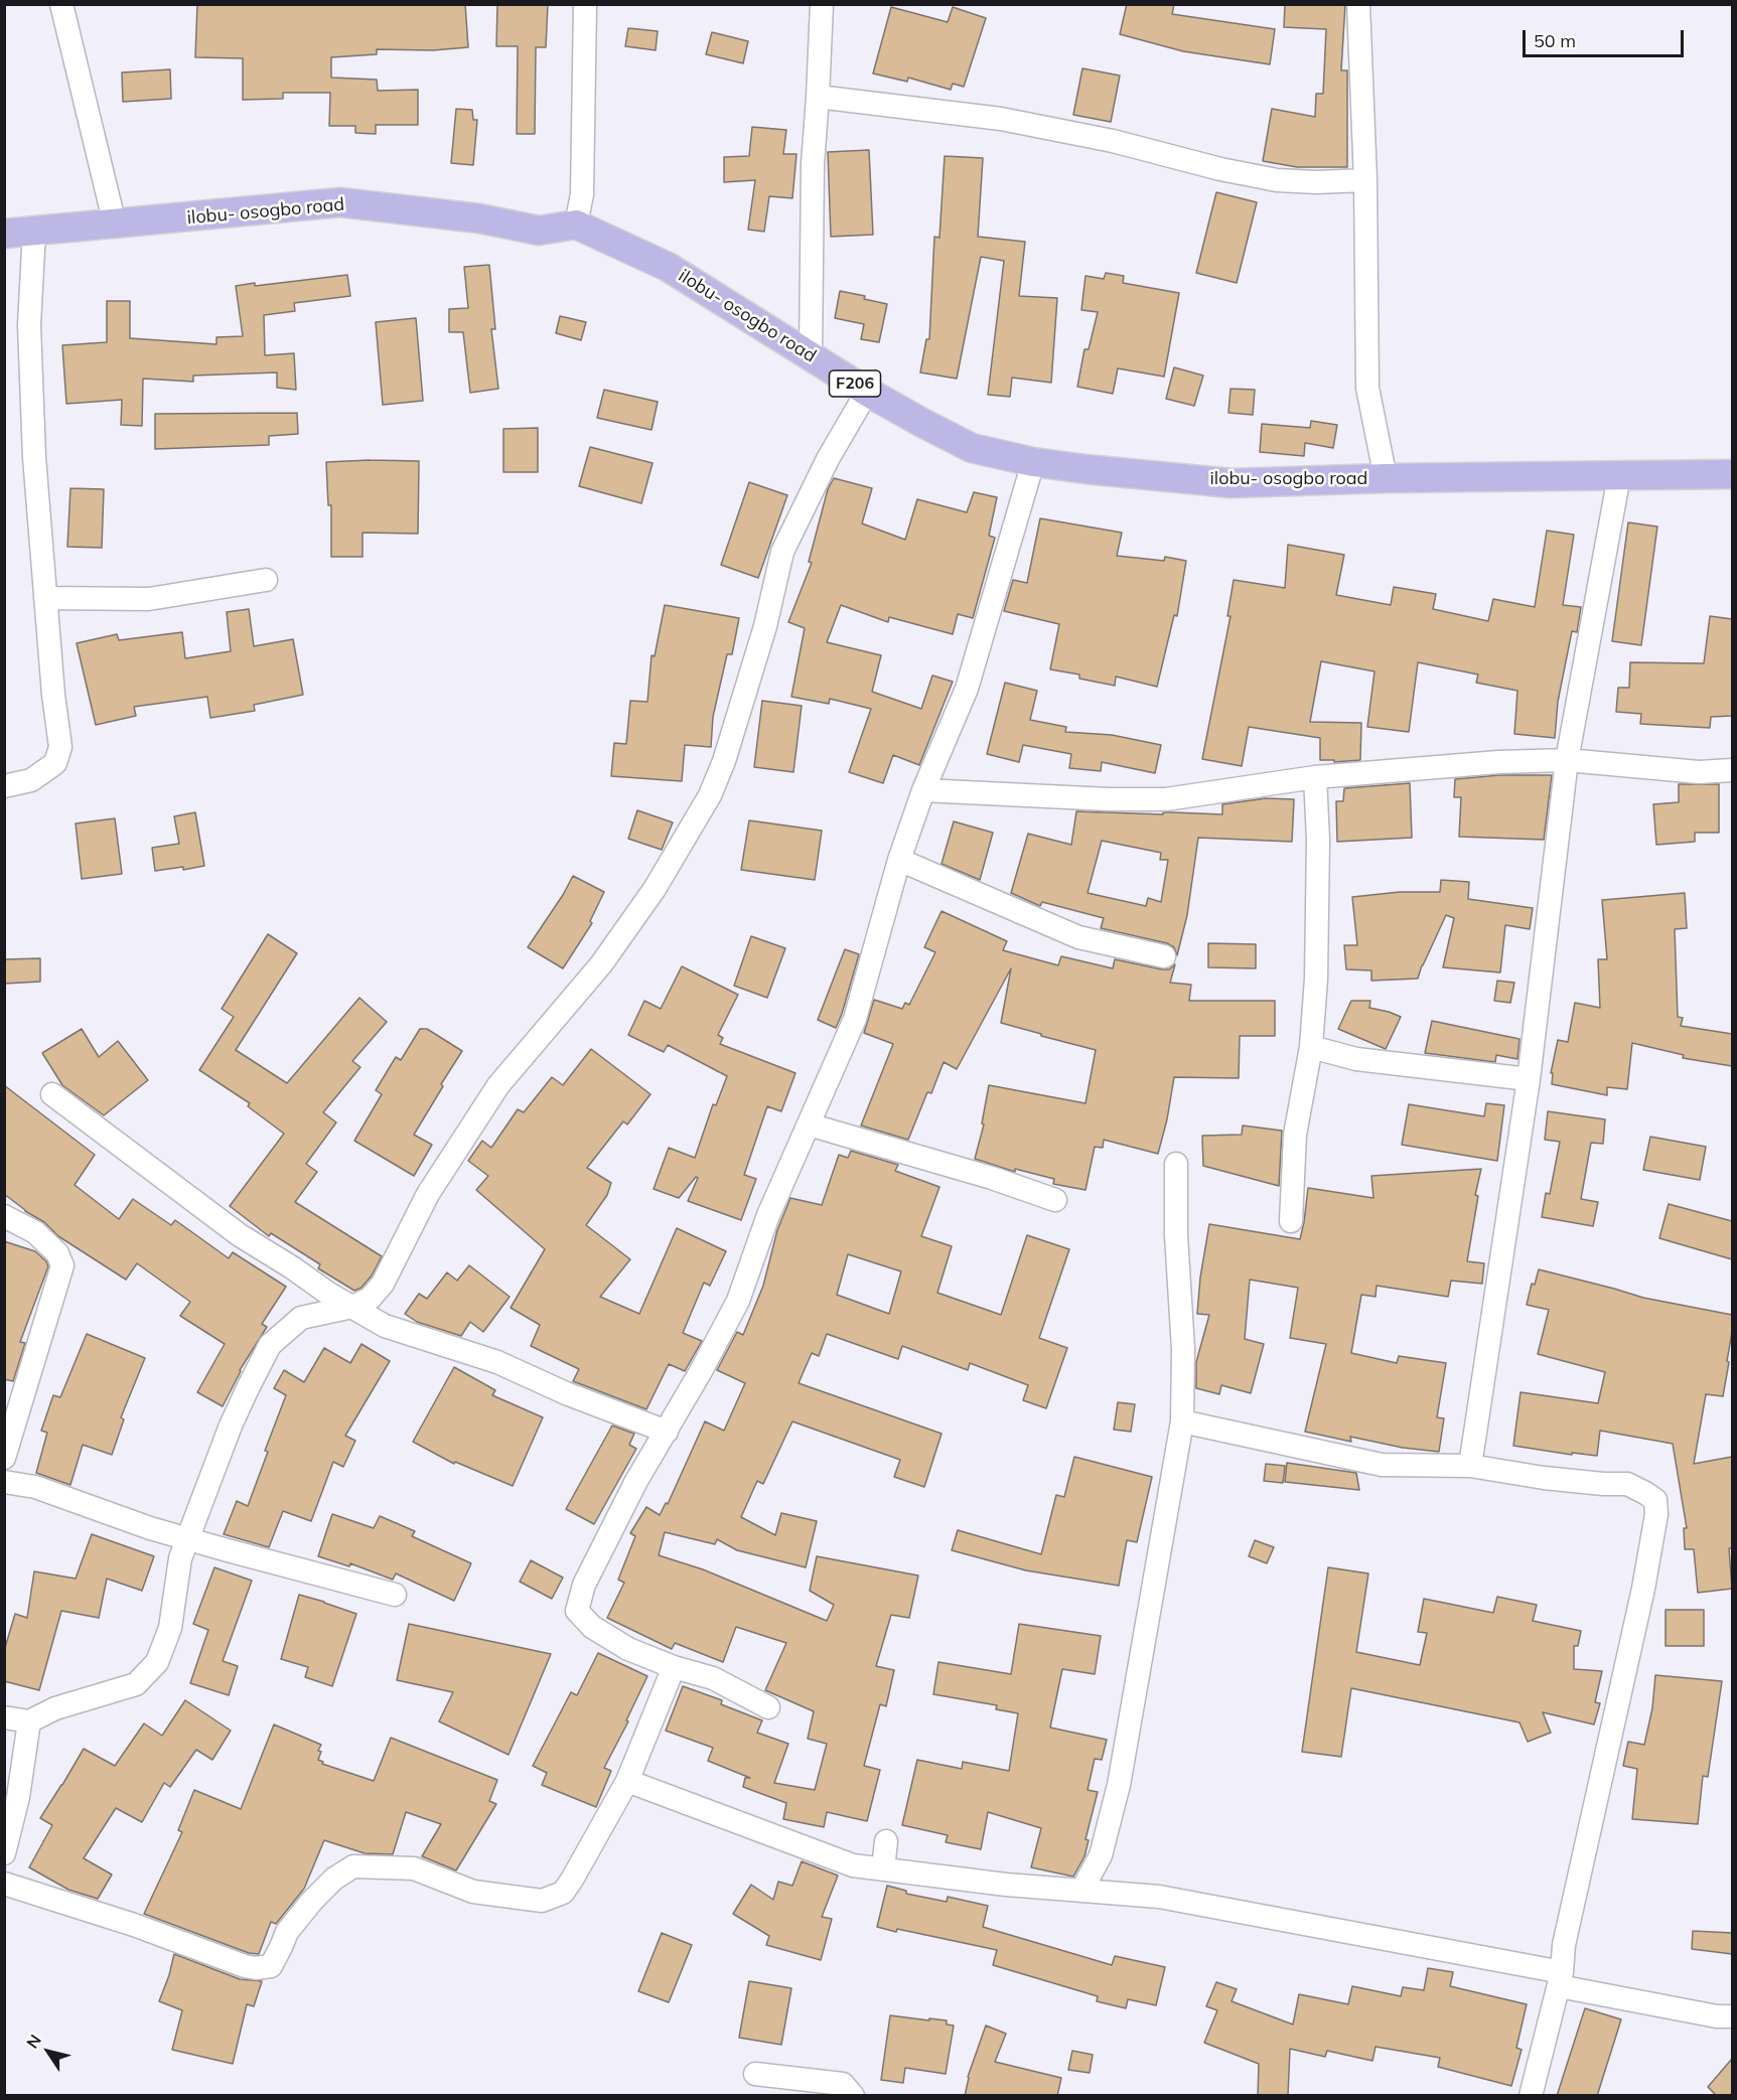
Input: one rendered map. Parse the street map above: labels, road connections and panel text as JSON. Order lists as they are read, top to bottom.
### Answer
{
  "streets": {
    "main road": ["ilobu- osogbo road", "F206"]
  },
  "scale_bar": "50 m",
  "north": "top left"
}
